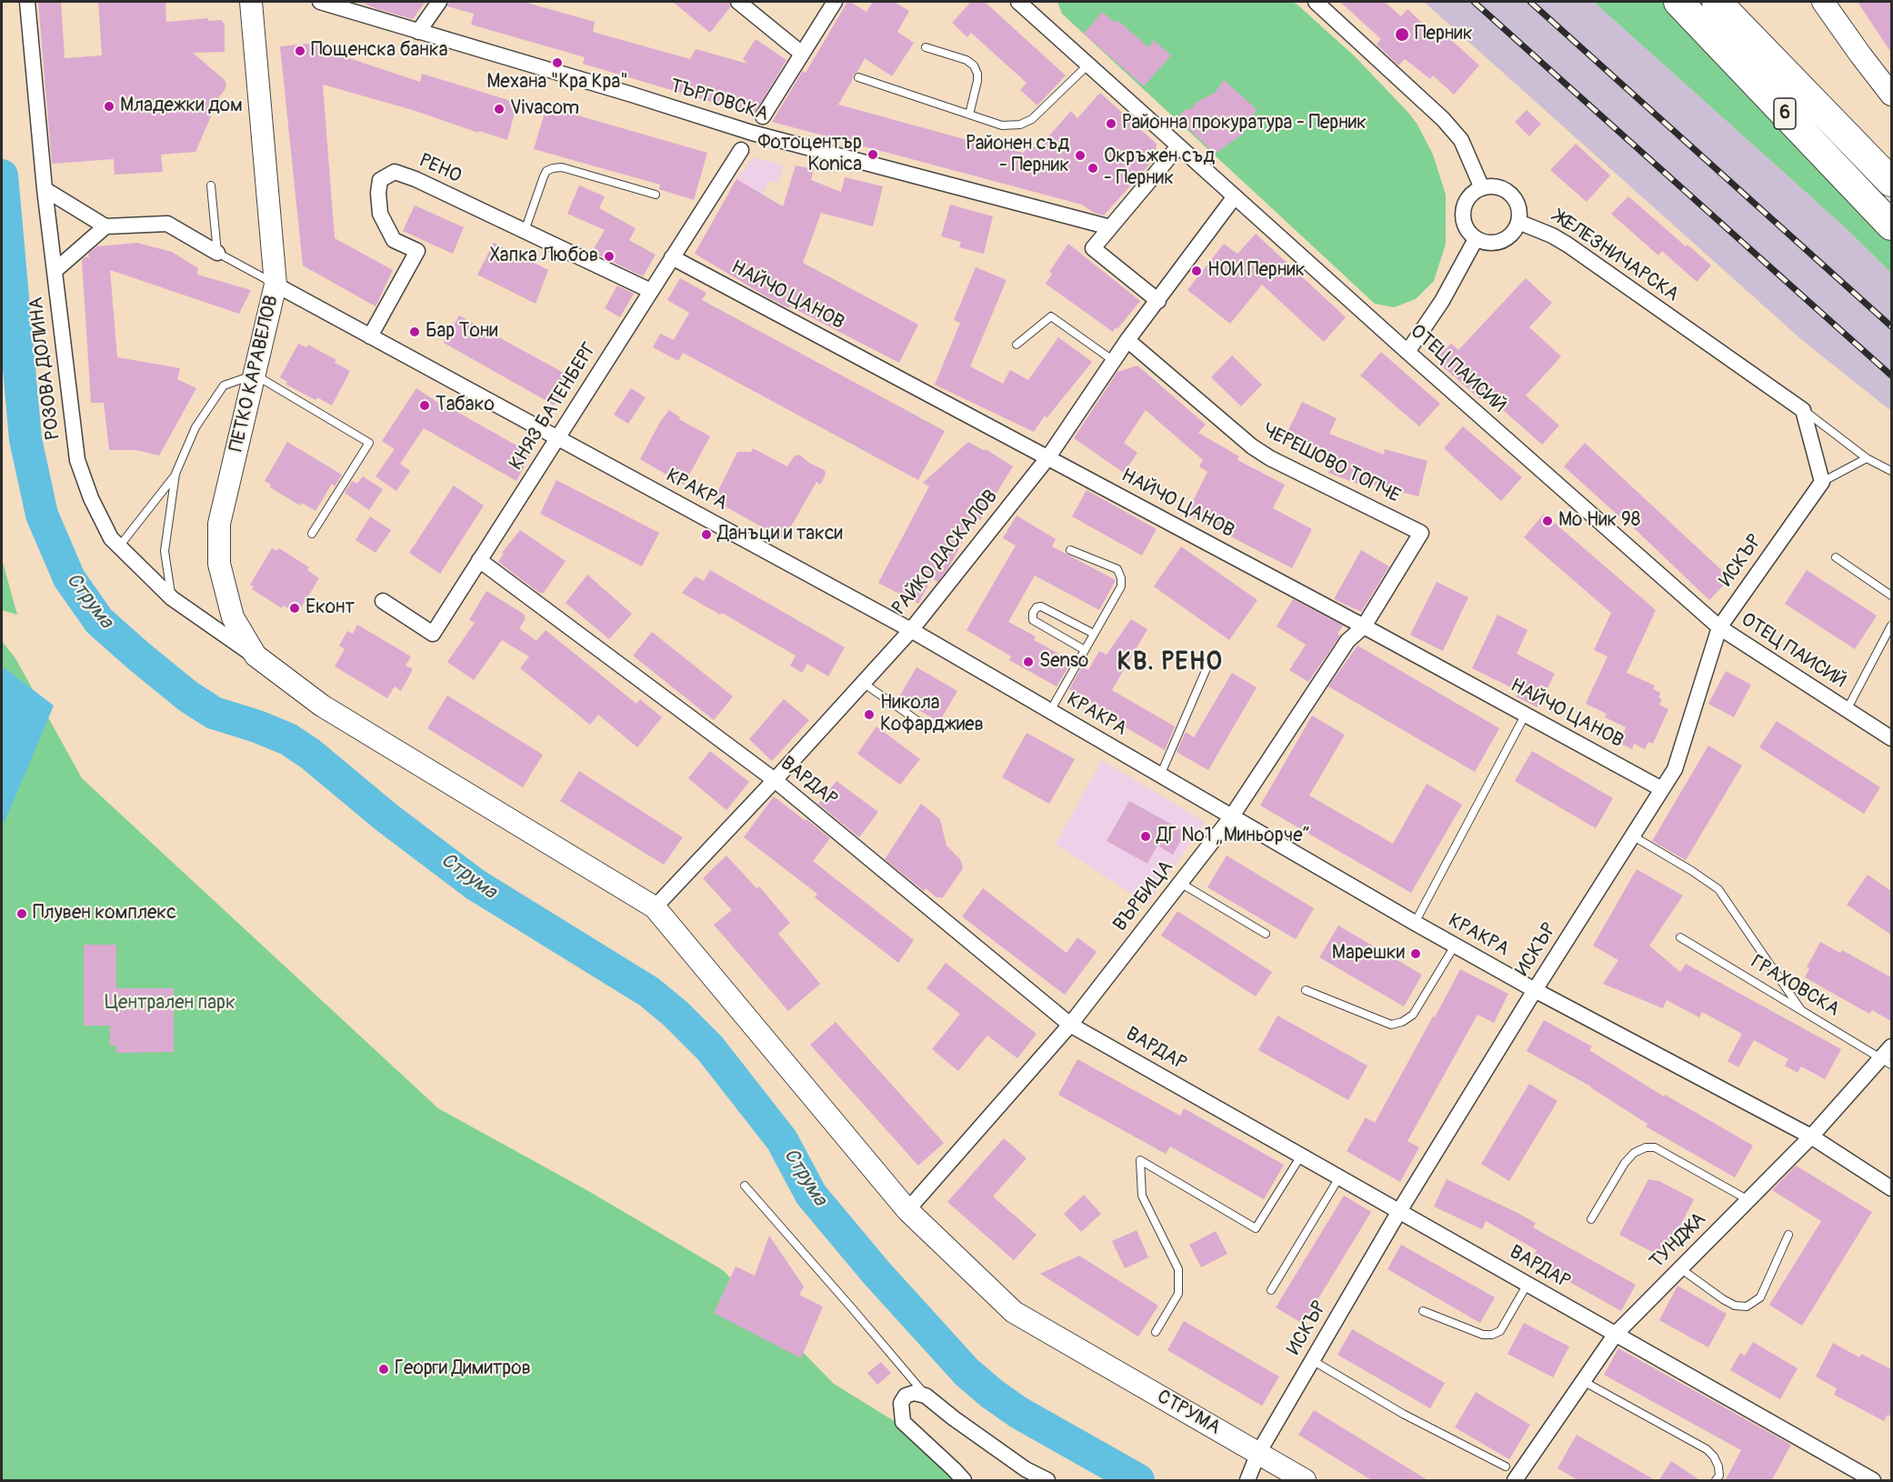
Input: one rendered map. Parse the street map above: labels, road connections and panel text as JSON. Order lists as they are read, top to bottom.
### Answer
{
  "streets": {
    "highway": ["6"],
    "main road": ["ПЕТКО КАРАВЕЛОВ", "СТРУМА"],
    "street": [
      "ТЪРГОВСКА",
      "РЕНО",
      "ЖЕЛЕЗНИЧАРСКА",
      "НАЙЧО ЦАНОВ",
      "РОЗОВА ДОЛИНА",
      "ОТЕЦ ПАИСИЙ",
      "КНЯЗ БАТЕНБЕРГ",
      "ЧЕРЕШОВО ТОПЧЕ",
      "КРАКРА",
      "РАЙКО ДАСКАЛОВ",
      "ИСКЪР",
      "ВАРДАР",
      "ВЪРБИЦА",
      "ТУНДЖА"
    ],
    "lane": ["ГРАХОВСКА"]
  },
  "crossings": [
    ["РЕНО", "КНЯЗ БАТЕНБЕРГ"],
    ["РЕНО", "КРАКРА"],
    ["ЖЕЛЕЗНИЧАРСКА", "ИСКЪР"],
    ["НАЙЧО ЦАНОВ", "КНЯЗ БАТЕНБЕРГ"],
    ["НАЙЧО ЦАНОВ", "РАЙКО ДАСКАЛОВ"],
    ["НАЙЧО ЦАНОВ", "ИСКЪР"],
    ["НАЙЧО ЦАНОВ", "ВЪРБИЦА"],
    ["РОЗОВА ДОЛИНА", "ПЕТКО КАРАВЕЛОВ"],
    ["РОЗОВА ДОЛИНА", "СТРУМА"],
    ["ОТЕЦ ПАИСИЙ", "РАЙКО ДАСКАЛОВ"],
    ["ОТЕЦ ПАИСИЙ", "ИСКЪР"],
    ["ПЕТКО КАРАВЕЛОВ", "КРАКРА"],
    ["ПЕТКО КАРАВЕЛОВ", "СТРУМА"],
    ["КНЯЗ БАТЕНБЕРГ", "КРАКРА"],
    ["КНЯЗ БАТЕНБЕРГ", "ВАРДАР"],
    ["ЧЕРЕШОВО ТОПЧЕ", "РАЙКО ДАСКАЛОВ"],
    ["ЧЕРЕШОВО ТОПЧЕ", "ВЪРБИЦА"],
    ["КРАКРА", "РАЙКО ДАСКАЛОВ"],
    ["КРАКРА", "ИСКЪР"],
    ["КРАКРА", "ВЪРБИЦА"],
    ["КРАКРА", "ТУНДЖА"],
    ["РАЙКО ДАСКАЛОВ", "ВАРДАР"],
    ["РАЙКО ДАСКАЛОВ", "СТРУМА"],
    ["ИСКЪР", "ВАРДАР"],
    ["ИСКЪР", "СТРУМА"],
    ["ВАРДАР", "ВЪРБИЦА"],
    ["ВАРДАР", "ТУНДЖА"],
    ["ВЪРБИЦА", "СТРУМА"],
    ["ГРАХОВСКА", "ТУНДЖА"]
  ],
  "districts": ["КВ. РЕНО"],
  "water": ["Струма"],
  "parks": ["Централен парк"],
  "places": [
    "Перник",
    "Пощенска банка",
    "Механа \"Кра Кра\"",
    "Младежки дом",
    "Vivacom",
    "Районна прокуратура - Перник",
    "Фотоцентър Konica",
    "Районен съд - Перник",
    "Окръжен съд - Перник",
    "Хапка Любов",
    "НОИ Перник",
    "Бар Тони",
    "Табако",
    "Мо Ник 98",
    "Данъци и такси",
    "Еконт",
    "Senso",
    "Никола Кофарджиев",
    "ДГ №1 „Миньорче“",
    "Плувен комплекс",
    "Марешки",
    "Георги Димитров"
  ]
}
